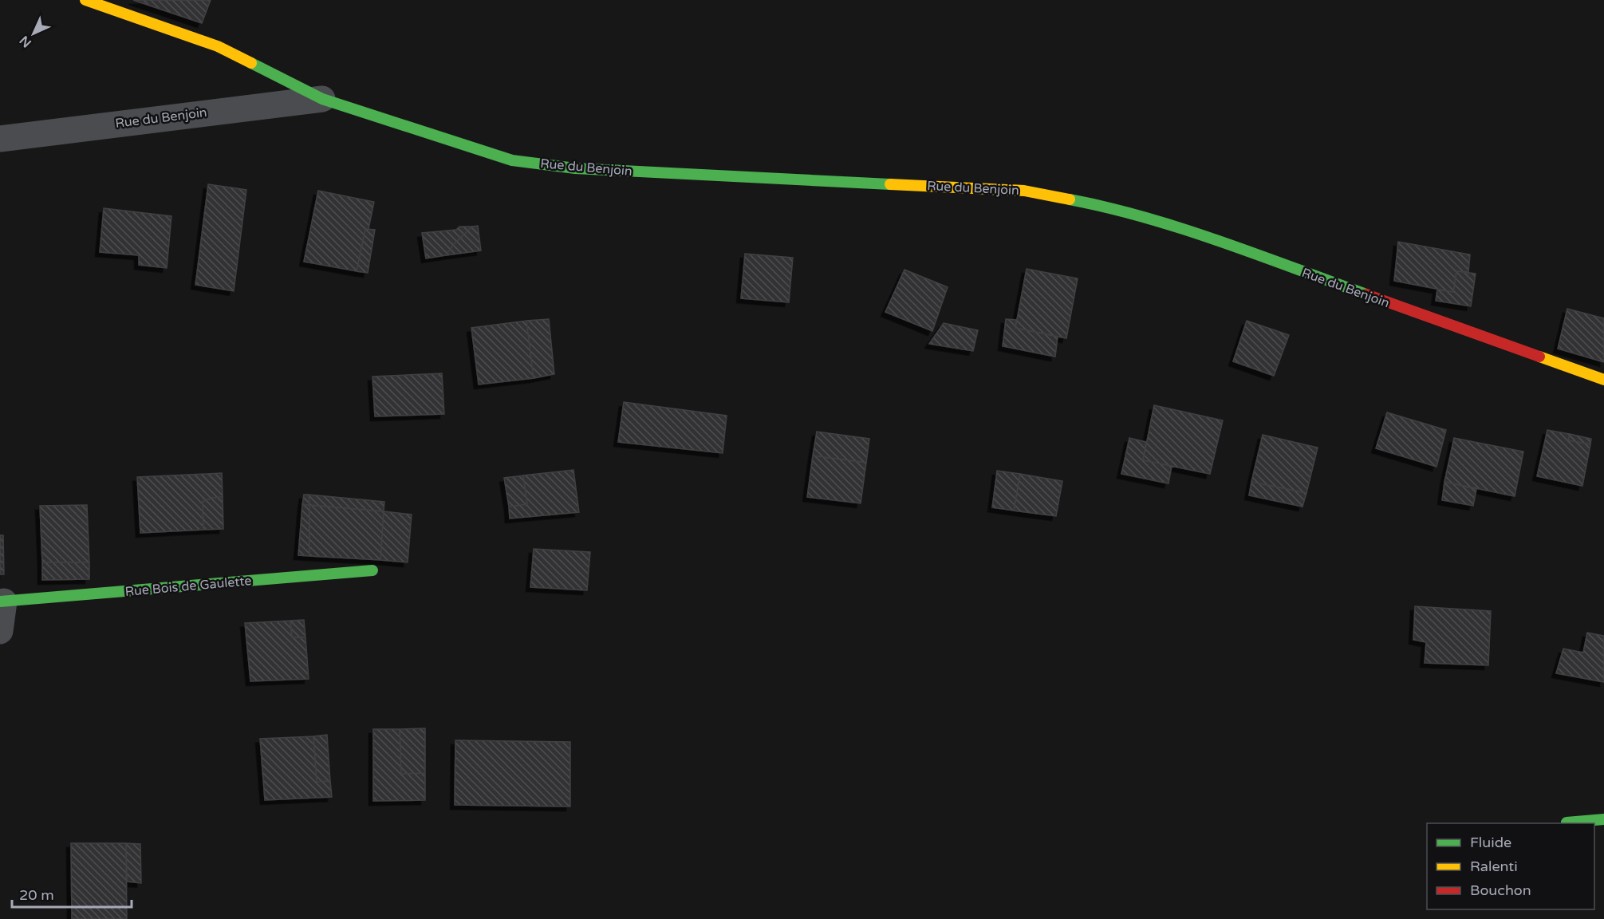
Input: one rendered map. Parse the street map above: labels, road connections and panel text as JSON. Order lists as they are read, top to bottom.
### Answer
{
  "streets": {
    "street": ["Rue du Benjoin", "Rue Bois de Gaulette"]
  },
  "legend": ["Fluide", "Ralenti", "Bouchon"],
  "scale_bar": "20 m",
  "north": "bottom left"
}
